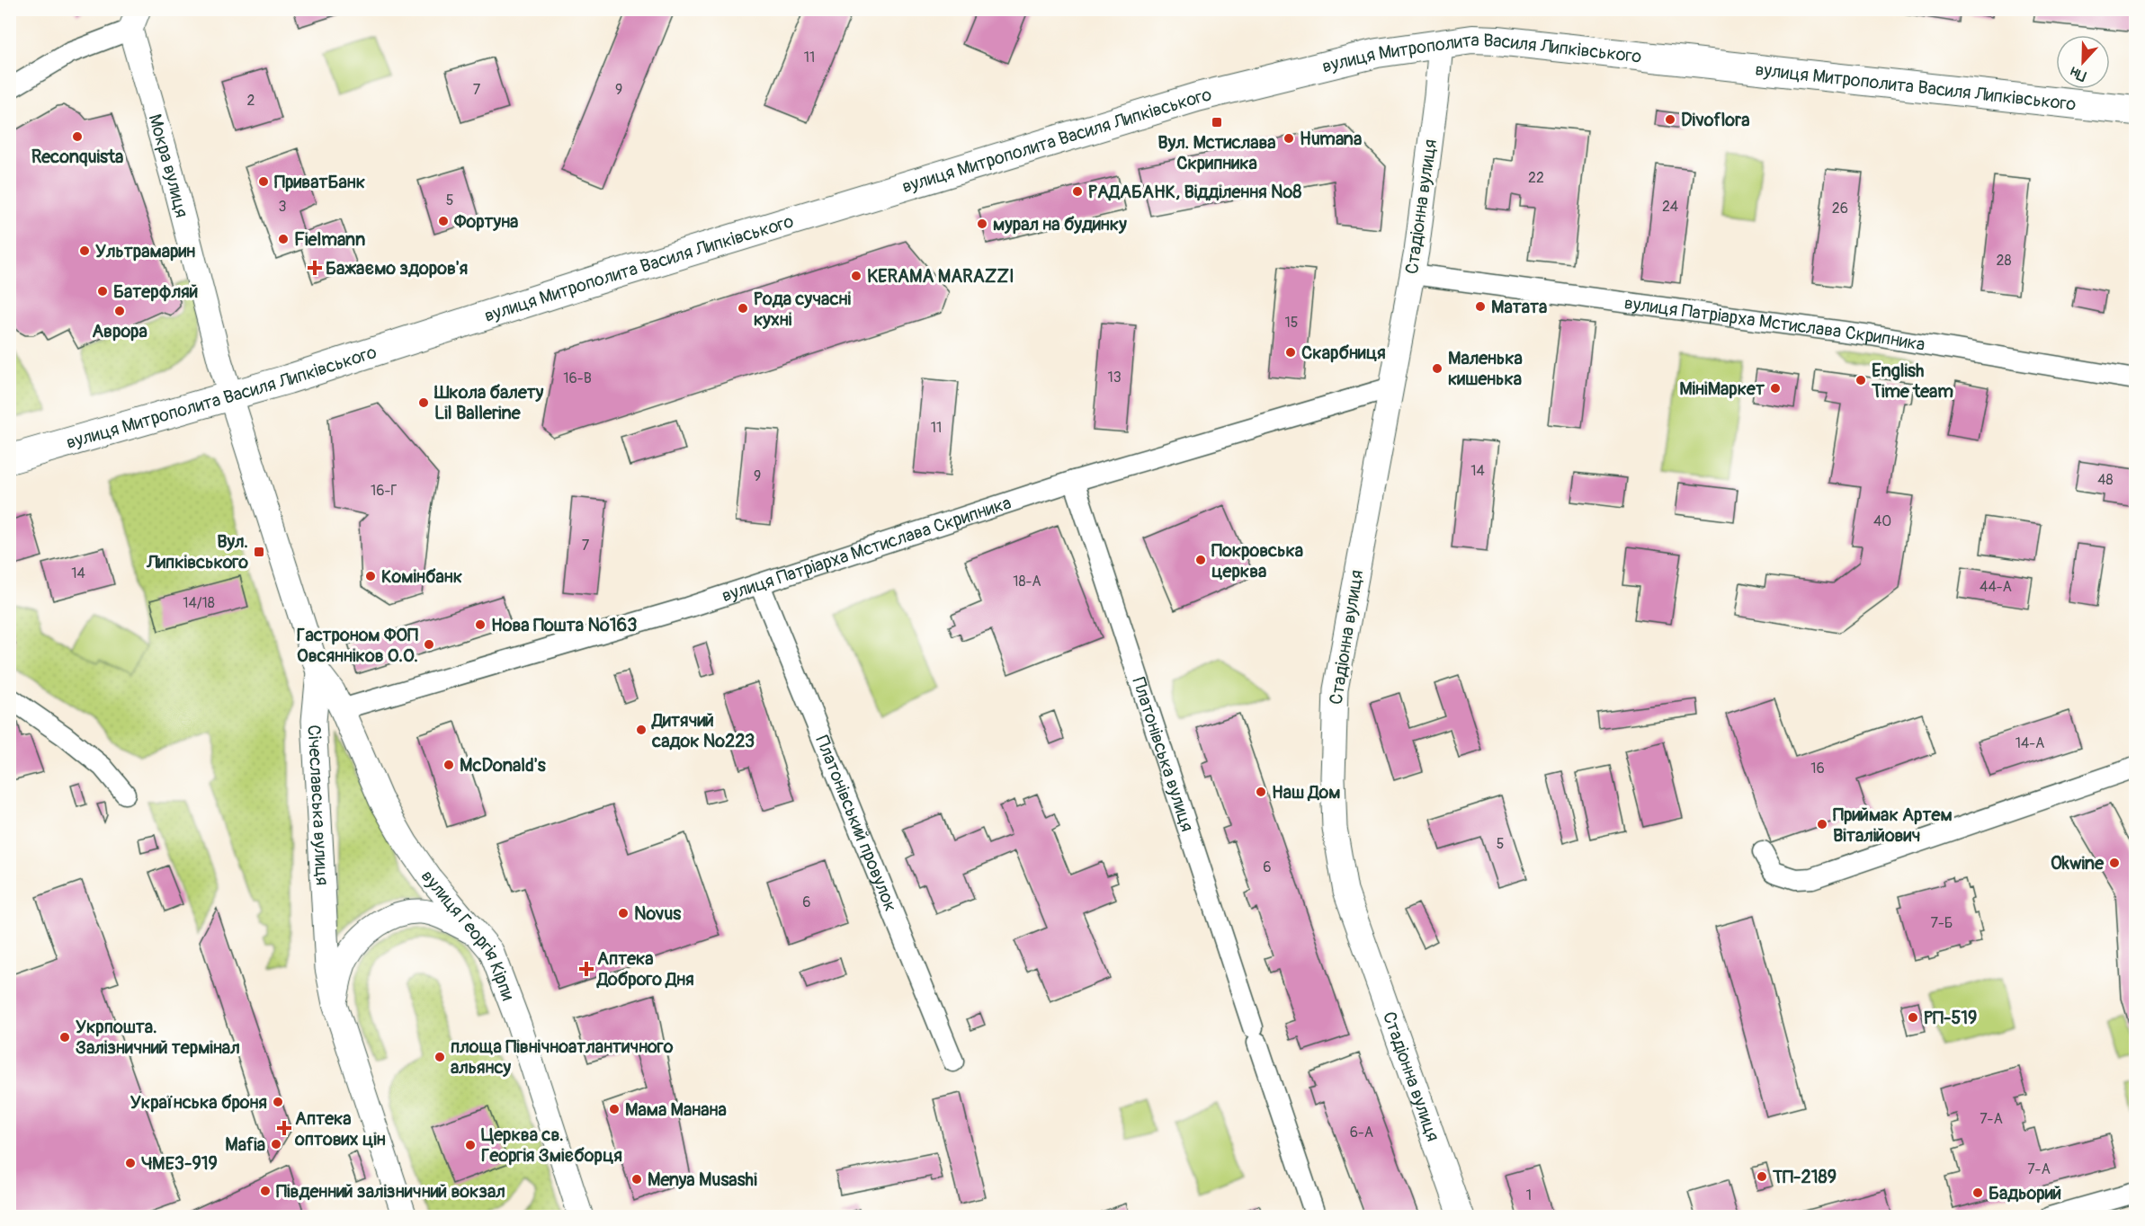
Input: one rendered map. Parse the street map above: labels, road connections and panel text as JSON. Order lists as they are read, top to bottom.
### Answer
{
  "streets": {
    "main road": ["вулиця Митрополита Василя Липківського"],
    "street": [
      "Мокра вулиця",
      "Стадіонна вулиця",
      "вулиця Патріарха Мстислава Скрипника",
      "Платонівська вулиця",
      "Січеславська вулиця",
      "Платонівський провулок",
      "вулиця Георгія Кірпи"
    ]
  },
  "crossings": [
    ["вулиця Митрополита Василя Липківського", "Мокра вулиця"],
    ["вулиця Митрополита Василя Липківського", "Стадіонна вулиця"],
    ["вулиця Митрополита Василя Липківського", "Січеславська вулиця"],
    ["Мокра вулиця", "Січеславська вулиця"],
    ["Стадіонна вулиця", "вулиця Патріарха Мстислава Скрипника"],
    ["вулиця Патріарха Мстислава Скрипника", "Платонівська вулиця"],
    ["вулиця Патріарха Мстислава Скрипника", "Платонівський провулок"],
    ["вулиця Патріарха Мстислава Скрипника", "вулиця Георгія Кірпи"],
    ["Січеславська вулиця", "вулиця Георгія Кірпи"]
  ],
  "places": {
    "other": [
      "Divoflora",
      "Reconquista",
      "Humana",
      "ПриватБанк",
      "РАДАБАНК, Відділення №8",
      "Фортуна",
      "мурал на будинку",
      "Fielmann",
      "Ультрамарин",
      "KERAMA MARAZZI",
      "Батерфляй",
      "Матата",
      "Рода сучасні кухні",
      "Аврора",
      "Скарбниця",
      "Маленька кишенька",
      "English Time team",
      "МініМаркет",
      "Школа балету Lil Ballerine",
      "Покровська церква",
      "Комінбанк",
      "Нова Пошта №163",
      "Гастроном ФОП Овсянніков О.О.",
      "Дитячий садок №223",
      "McDonald's",
      "Наш Дом",
      "Приймак Артем Віталійович",
      "Okwine",
      "Novus",
      "РП-519",
      "Укрпошта. Залізничний термінал",
      "площа Північноатлантичного альянсу",
      "Українська броня",
      "Мама Манана",
      "Mafia",
      "Церква св. Георгія Змієборця",
      "ЧМЕ3-919",
      "ТП-2189",
      "Menya Musashi",
      "Південний залізничний вокзал",
      "Бадьорий"
    ],
    "transit": ["Вул. Мстислава Скрипника", "Вул. Липківського"],
    "health": ["Бажаємо здоров'я", "Аптека Доброго Дня", "Аптека оптових цін"]
  },
  "house_numbers": [
    "11",
    "7",
    "9",
    "2",
    "22",
    "5",
    "3",
    "24",
    "26",
    "28",
    "15",
    "13",
    "16-В",
    "11",
    "14",
    "9",
    "48",
    "16-Г",
    "40",
    "7",
    "14",
    "18-А",
    "44-А",
    "14/18",
    "14-А",
    "16",
    "5",
    "6",
    "6",
    "7-Б",
    "7-А",
    "6-А",
    "7-А",
    "1"
  ],
  "north": "bottom"
}
